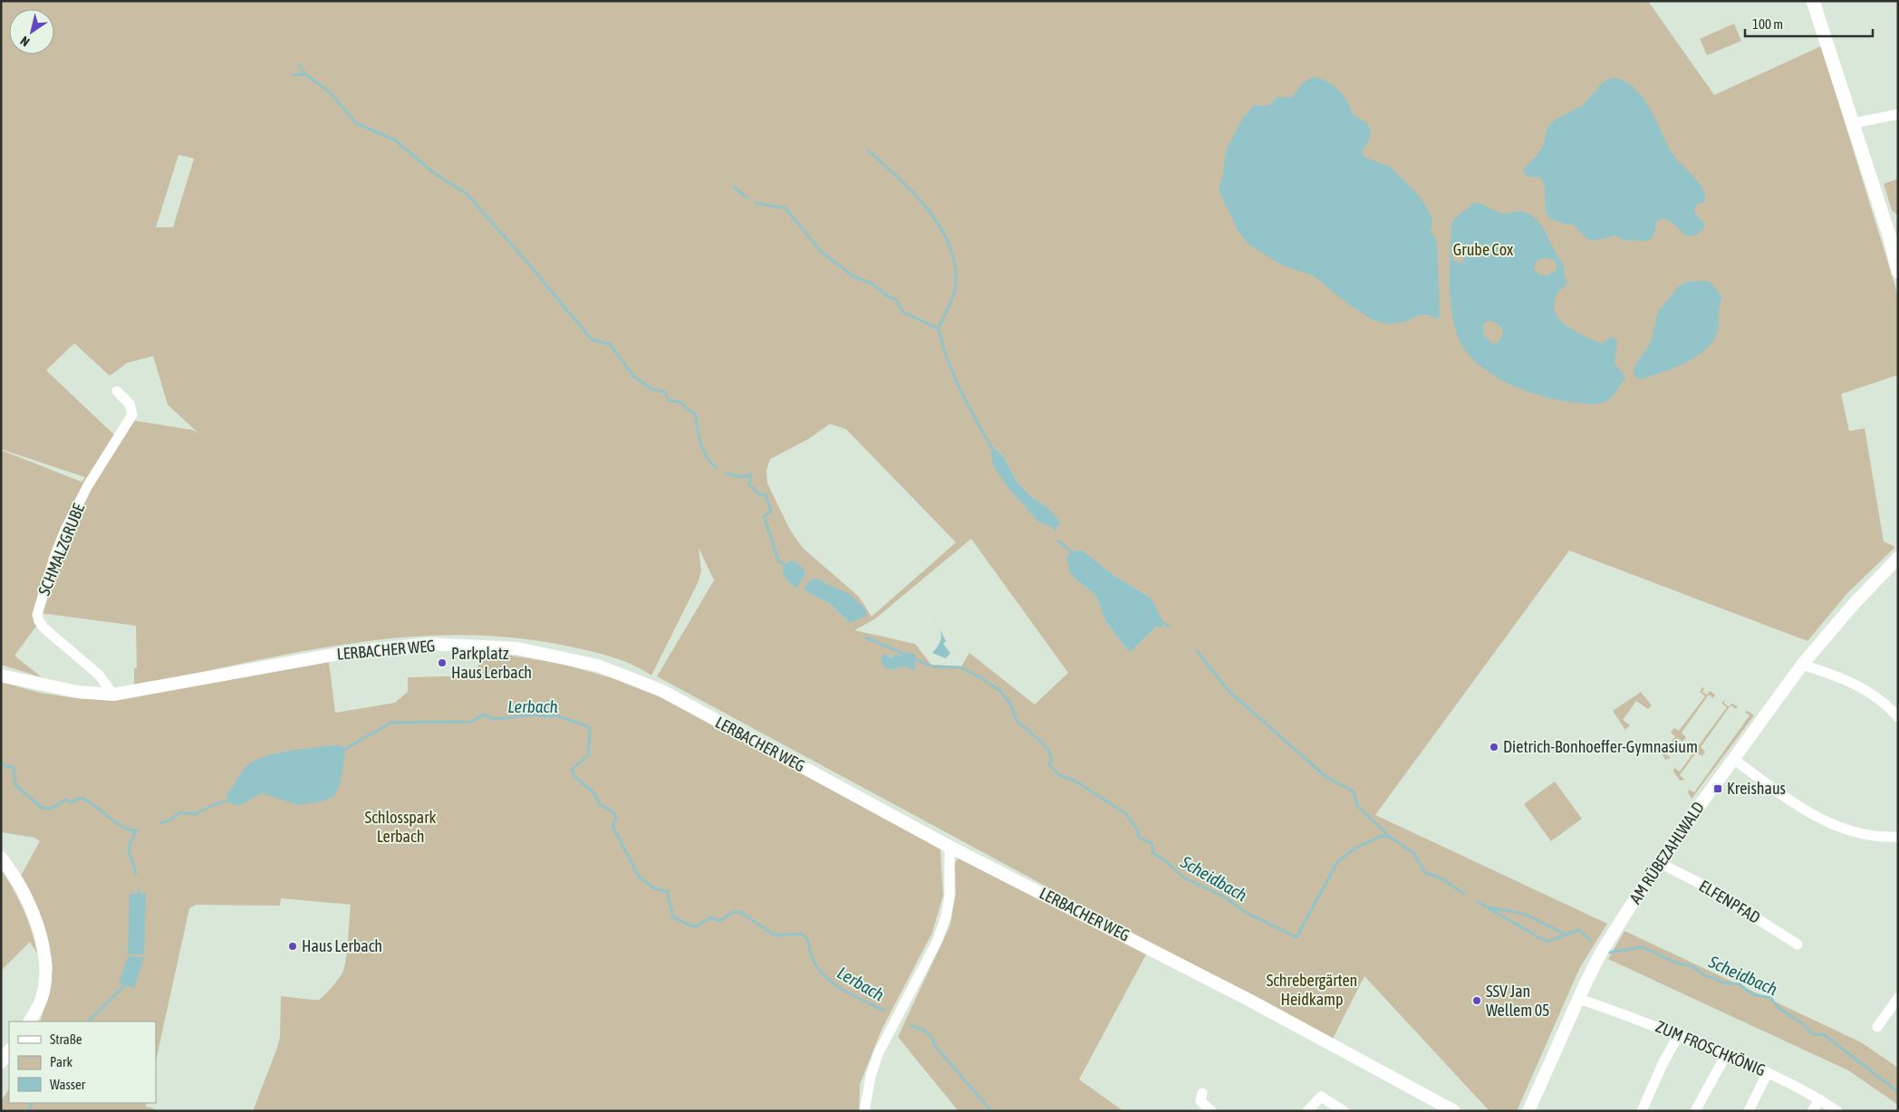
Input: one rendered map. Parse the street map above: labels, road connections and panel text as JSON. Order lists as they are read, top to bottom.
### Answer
{
  "streets": {
    "street": [
      "SCHMALZGRUBE",
      "LERBACHER WEG",
      "AM RÜBEZAHLWALD",
      "ELFENPFAD",
      "ZUM FROSCHKÖNIG"
    ]
  },
  "crossings": [
    ["SCHMALZGRUBE", "LERBACHER WEG"],
    ["AM RÜBEZAHLWALD", "ELFENPFAD"],
    ["AM RÜBEZAHLWALD", "ZUM FROSCHKÖNIG"]
  ],
  "water": ["Lerbach", "Scheidbach"],
  "parks": ["Grube Cox", "Schlosspark Lerbach", "Schrebergärten Heidkamp"],
  "places": {
    "other": [
      "Parkplatz Haus Lerbach",
      "Dietrich-Bonhoeffer-Gymnasium",
      "Haus Lerbach",
      "SSV Jan Wellem 05"
    ],
    "transit": ["Kreishaus"]
  },
  "legend": ["Straße", "Park", "Wasser"],
  "scale_bar": "100 m",
  "north": "bottom left"
}
